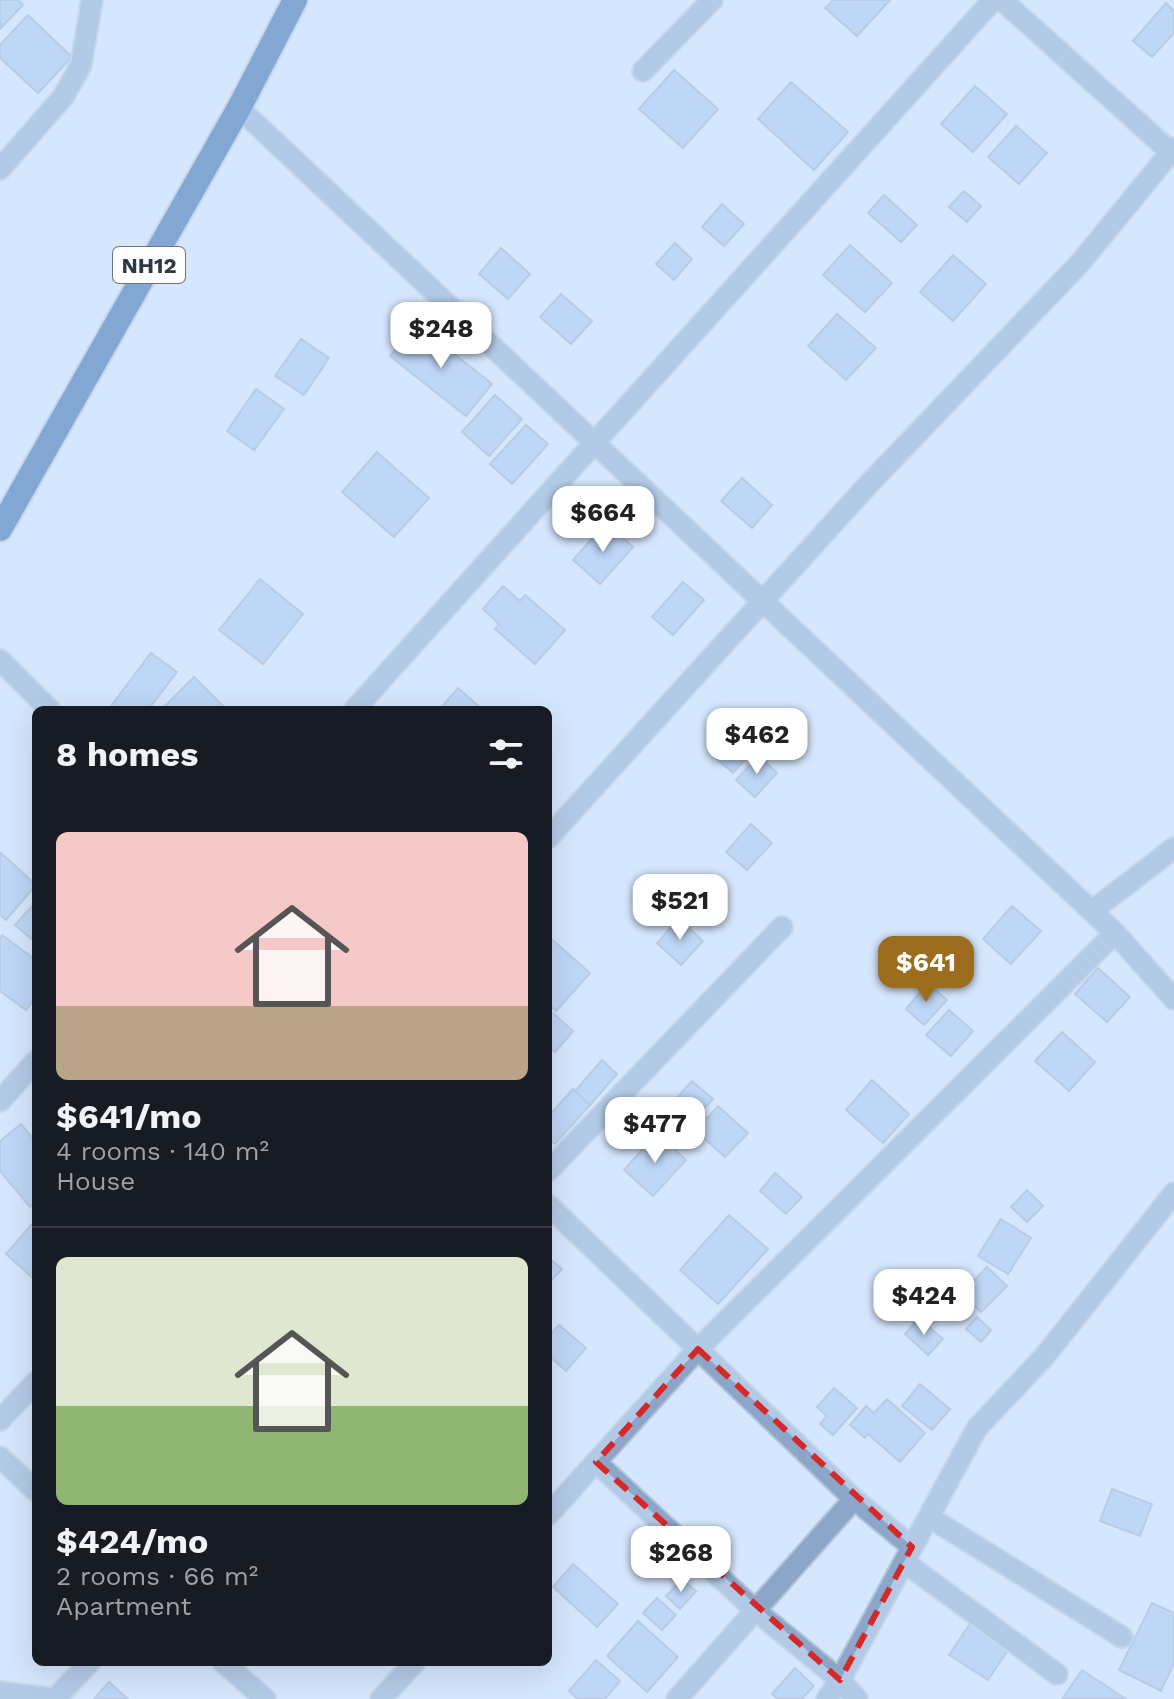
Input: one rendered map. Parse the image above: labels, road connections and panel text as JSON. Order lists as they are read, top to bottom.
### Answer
{
  "streets": {
    "highway": ["NH12"]
  },
  "page": {
    "price": [
      "$248",
      "$664",
      "$462",
      "$521",
      "$641",
      "$477",
      "$424",
      "$268"
    ],
    "heading": "8 homes",
    "list": [
      {
        "name": "$641/mo",
        "note": "4 rooms · 140 m² · House"
      },
      {
        "name": "$424/mo",
        "note": "2 rooms · 66 m² · Apartment"
      }
    ]
  }
}
